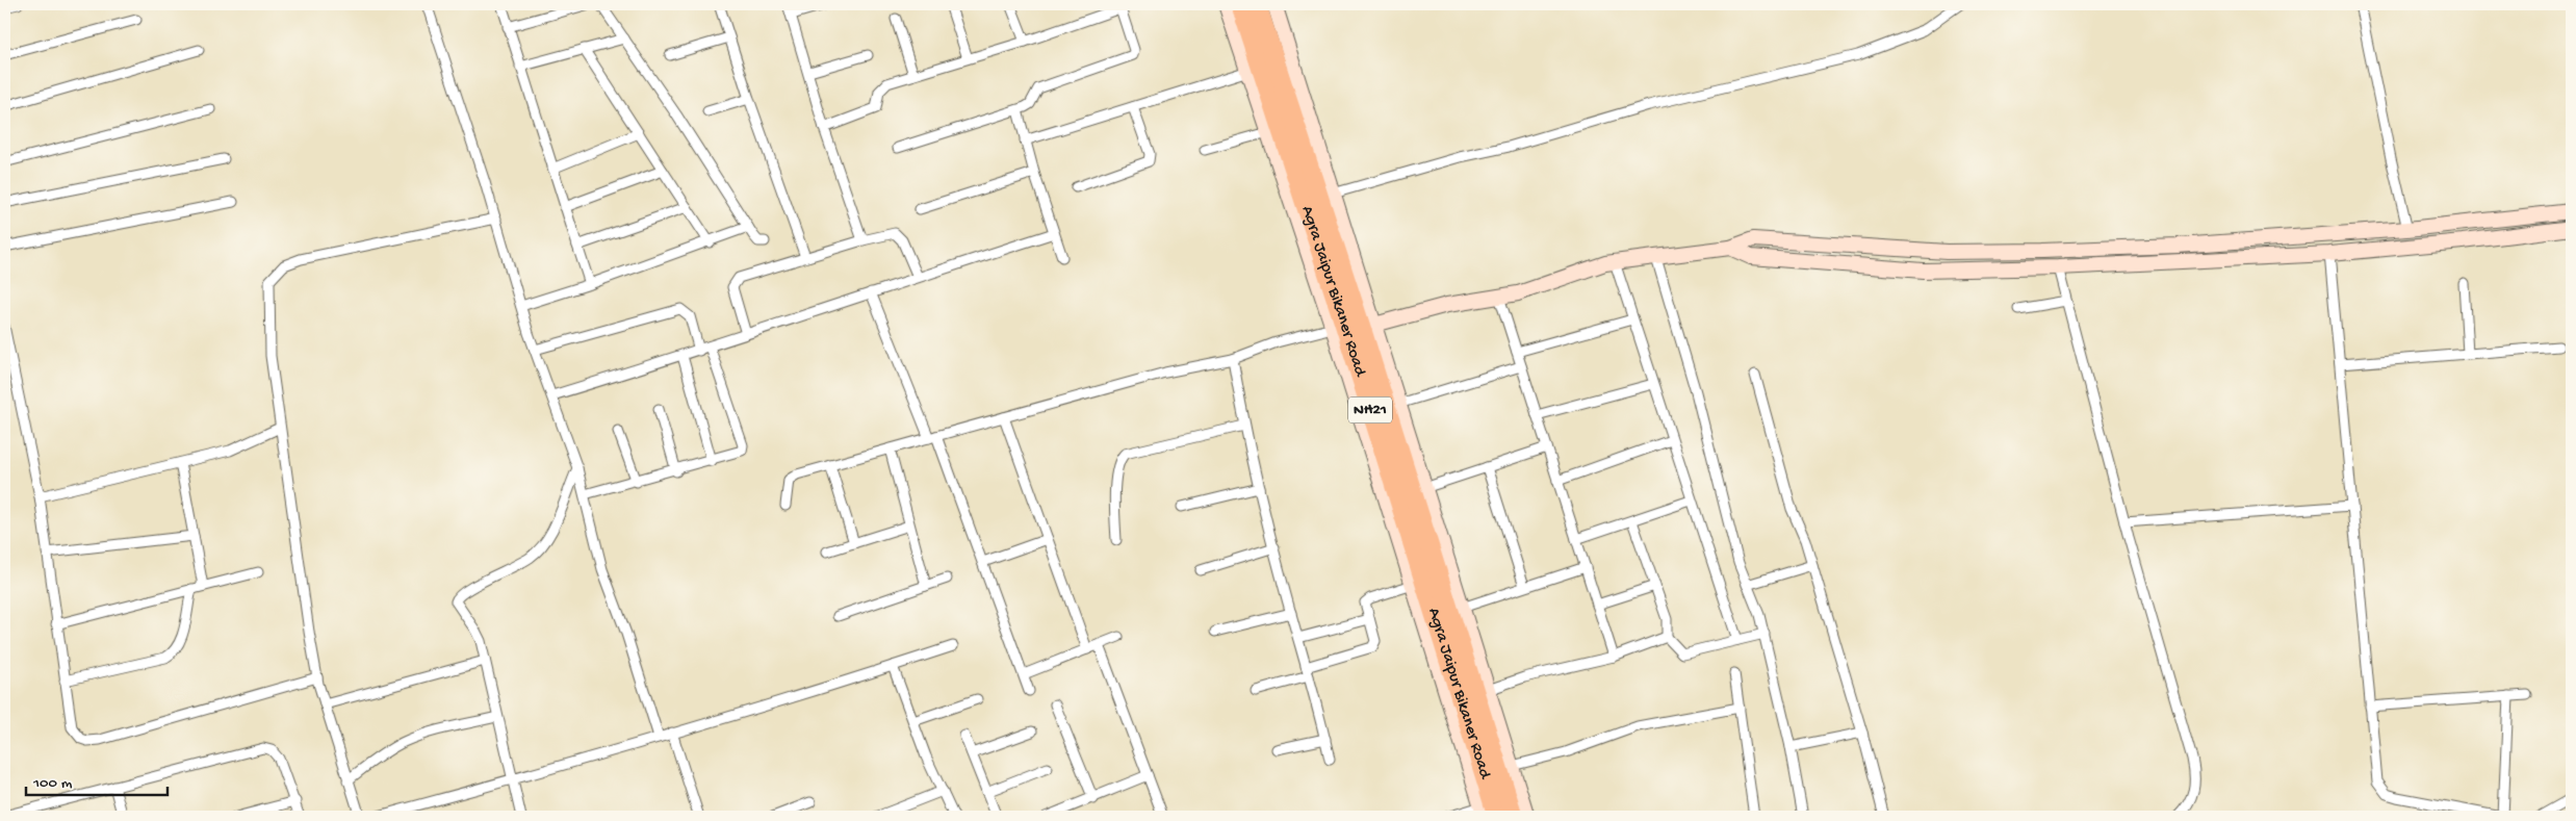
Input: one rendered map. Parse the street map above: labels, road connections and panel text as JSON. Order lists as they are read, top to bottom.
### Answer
{
  "streets": {
    "highway": ["Agra Jaipur Bikaner Road", "NH21"]
  },
  "scale_bar": "100 m"
}
